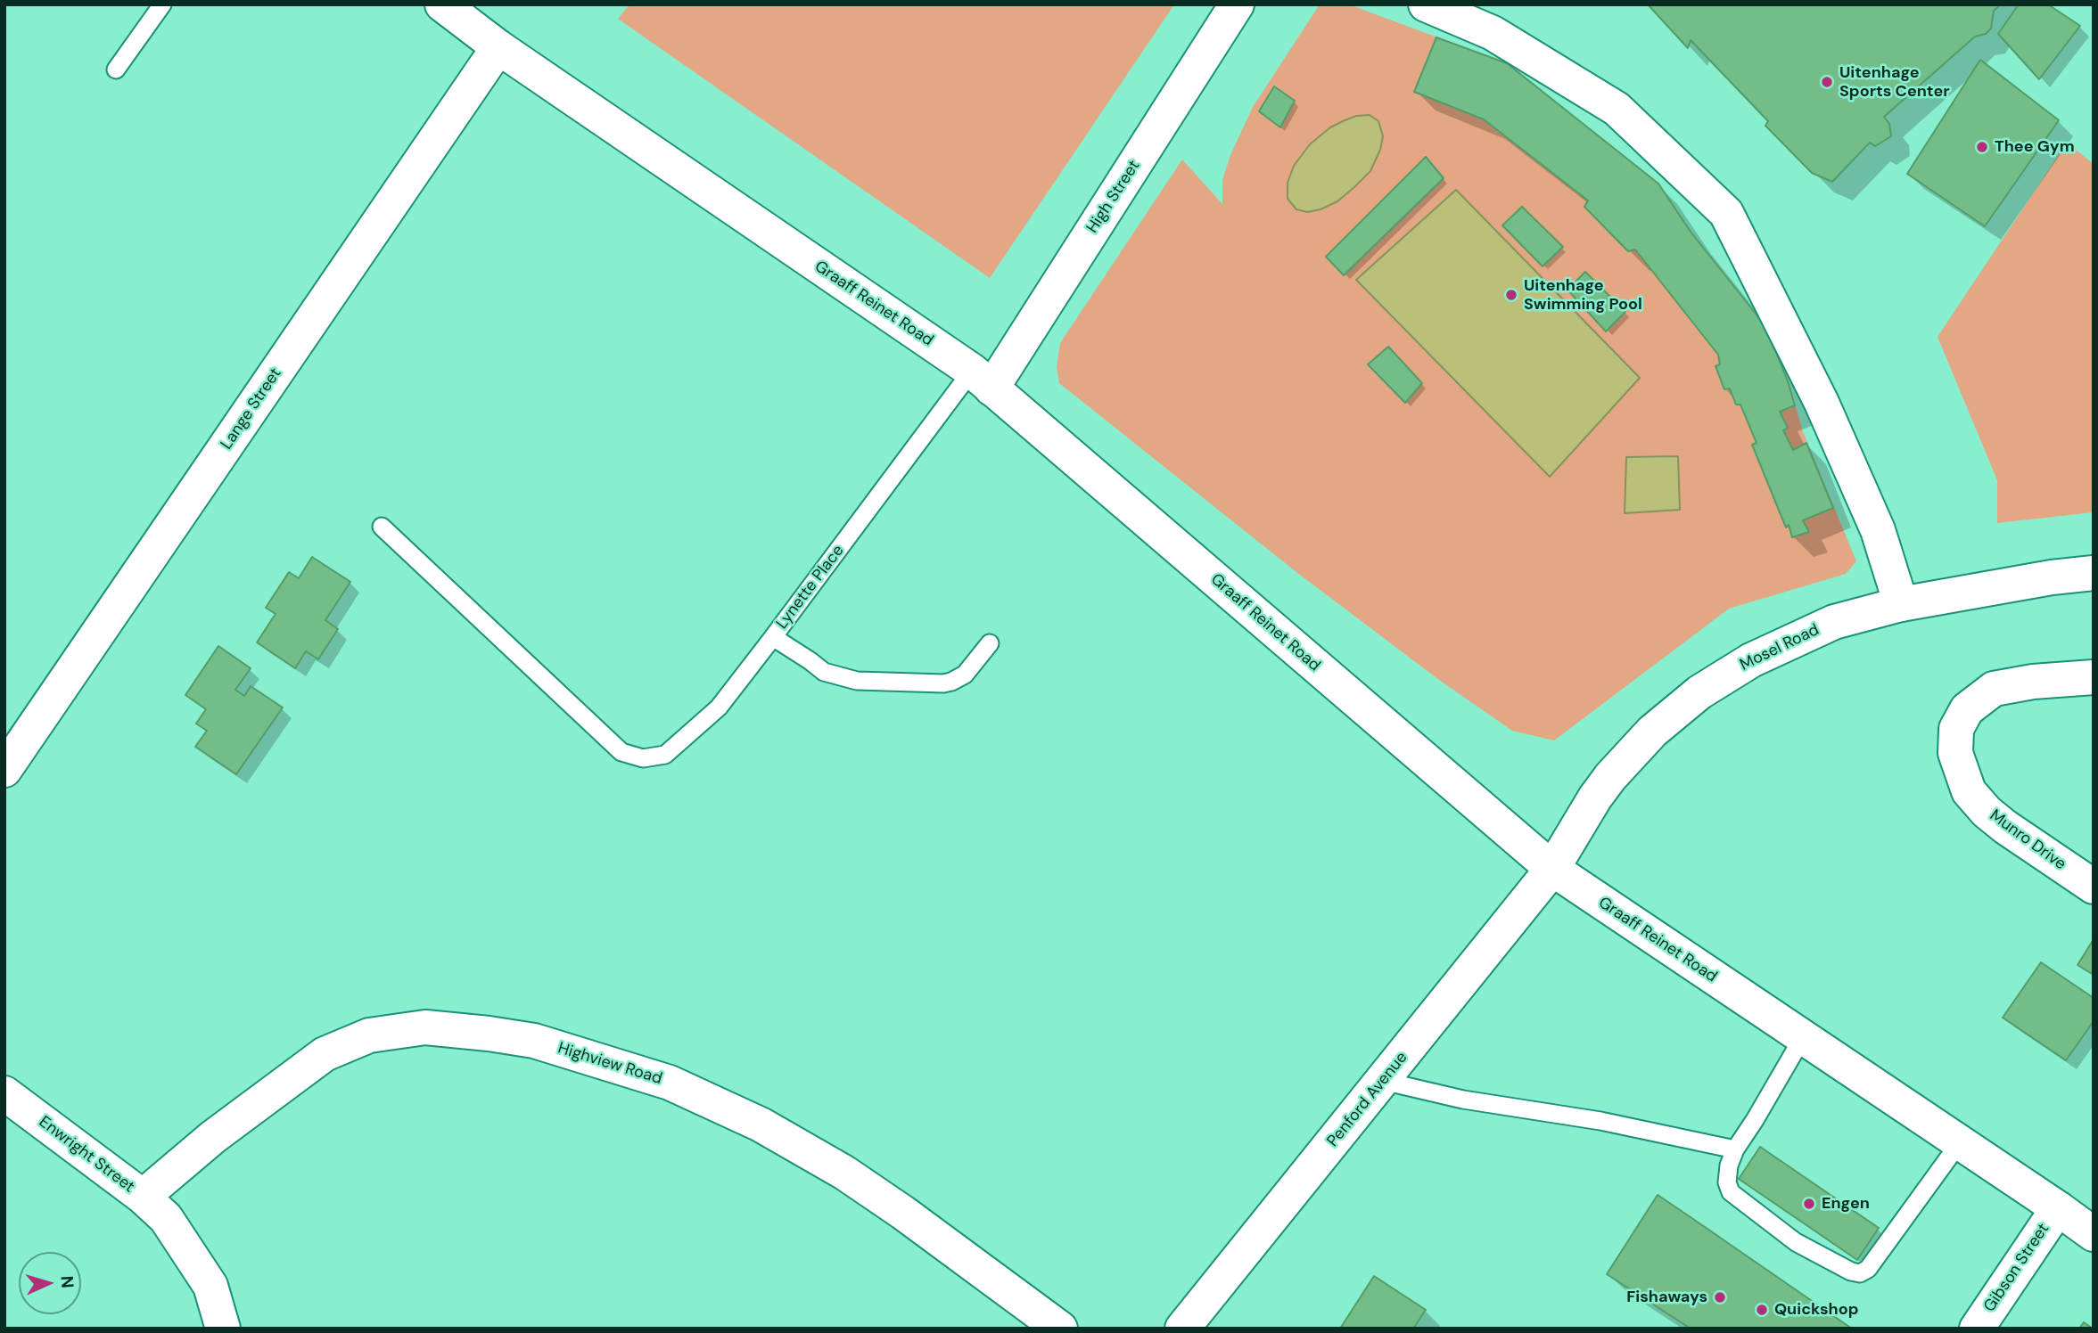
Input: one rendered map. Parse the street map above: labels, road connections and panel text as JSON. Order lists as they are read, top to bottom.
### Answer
{
  "streets": {
    "street": [
      "High Street",
      "Graaff Reinet Road",
      "Lange Street",
      "Mosel Road",
      "Munro Drive",
      "Highview Road",
      "Penford Avenue",
      "Enwright Street",
      "Gibson Street"
    ],
    "lane": ["Lynette Place"]
  },
  "crossings": [
    ["High Street", "Graaff Reinet Road"],
    ["High Street", "Lynette Place"],
    ["Graaff Reinet Road", "Lange Street"],
    ["Graaff Reinet Road", "Lynette Place"],
    ["Graaff Reinet Road", "Mosel Road"],
    ["Graaff Reinet Road", "Penford Avenue"],
    ["Graaff Reinet Road", "Gibson Street"],
    ["Mosel Road", "Penford Avenue"],
    ["Highview Road", "Enwright Street"]
  ],
  "places": [
    "Uitenhage Sports Center",
    "Thee Gym",
    "Uitenhage Swimming Pool",
    "Engen",
    "Fishaways",
    "Quickshop"
  ],
  "north": "right"
}
